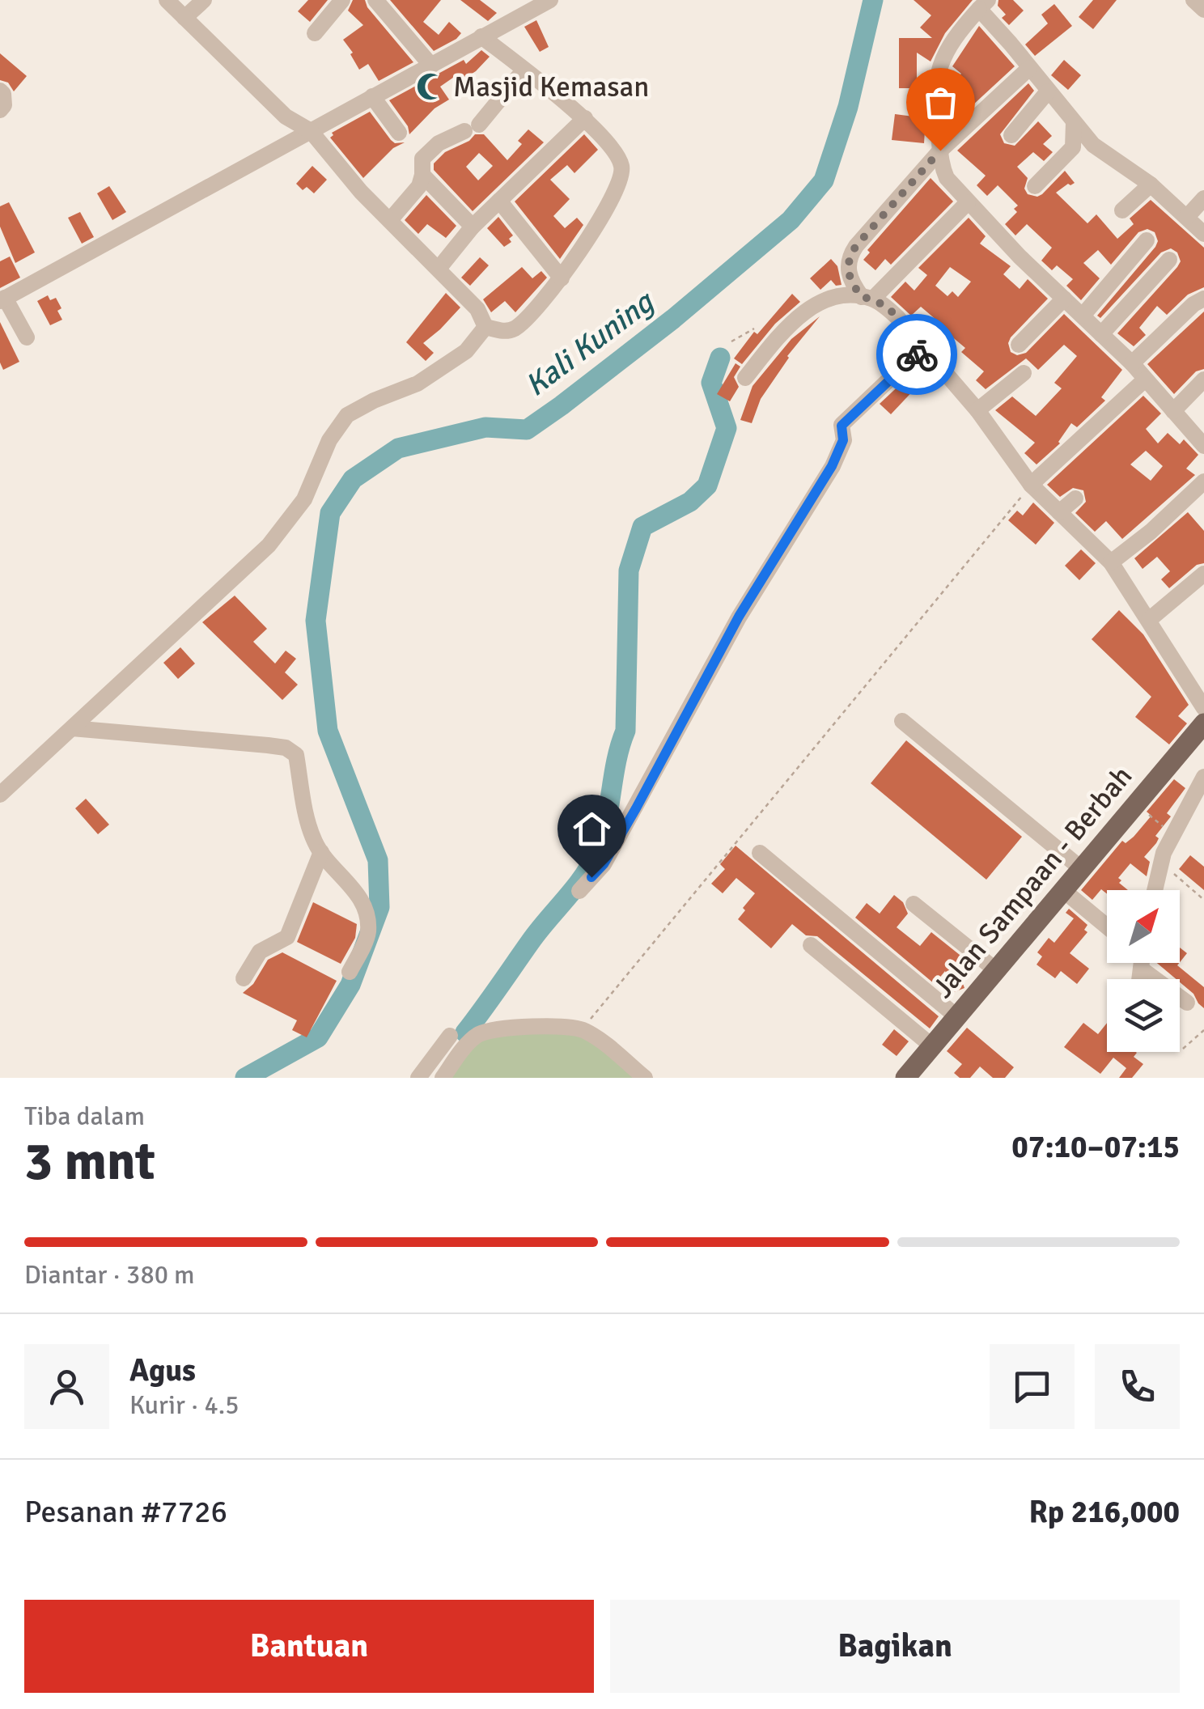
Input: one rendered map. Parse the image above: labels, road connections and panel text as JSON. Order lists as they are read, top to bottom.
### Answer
{
  "streets": {
    "main road": ["Jalan Sampaan - Berbah"]
  },
  "water": ["Kali Kuning"],
  "places": {
    "mosque": ["Masjid Kemasan"]
  },
  "north": "top right",
  "page": {
    "heading": ["3 mnt", "Tiba dalam", "07:10–07:15"],
    "panel": [
      "Agus",
      "Kurir · 4.5",
      "Pesanan #7726",
      "Rp 216,000"
    ],
    "bar": "Diantar · 380 m",
    "buttons": ["Bantuan", "Bagikan"]
  }
}
